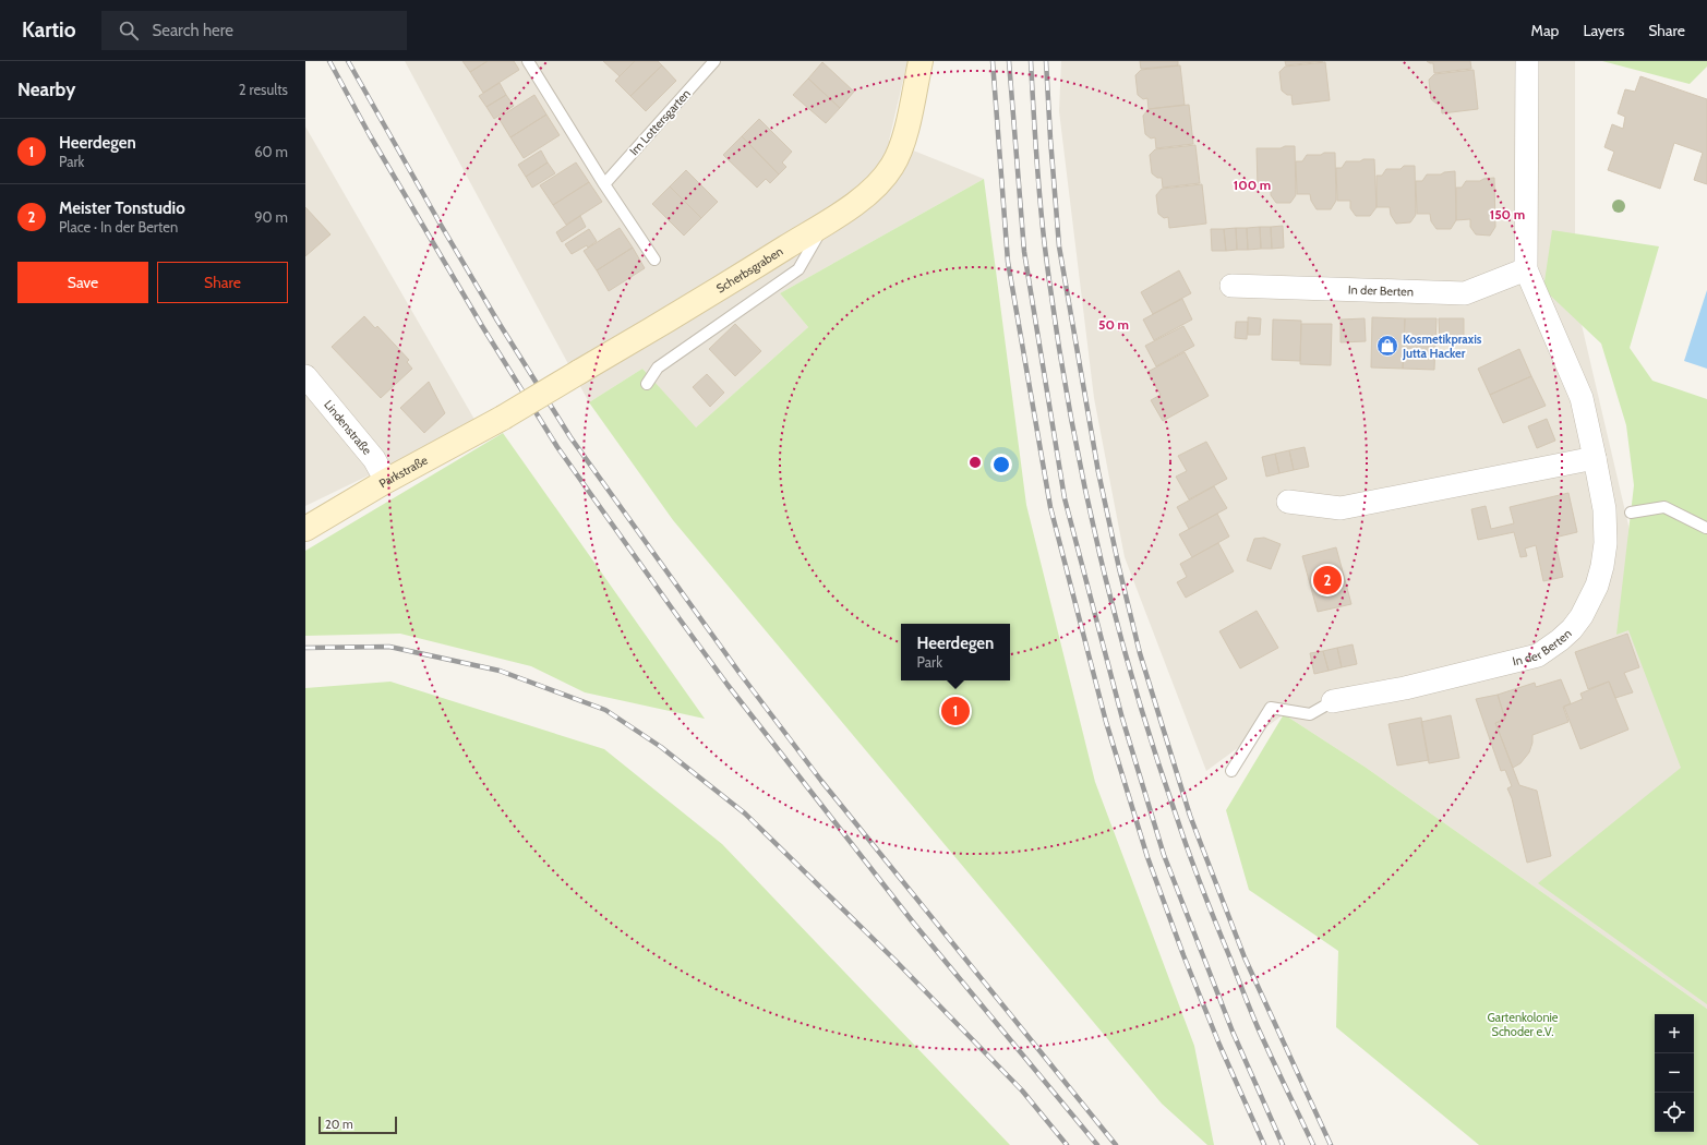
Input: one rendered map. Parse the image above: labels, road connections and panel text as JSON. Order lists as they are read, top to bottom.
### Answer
{
  "streets": {
    "street": [
      "Scherbsgraben",
      "In der Berten",
      "Lindenstraße",
      "Parkstraße"
    ],
    "lane": ["Im Lottersgarten"]
  },
  "crossings": [
    ["Scherbsgraben", "Parkstraße"],
    ["Lindenstraße", "Parkstraße"]
  ],
  "parks": ["Gartenkolonie Schoder e.V."],
  "places": {
    "shop": ["Kosmetikpraxis Jutta Hacker"]
  },
  "scale_bar": "20 m",
  "page": {
    "header": "Kartio",
    "search": "Search here",
    "nav": ["Map", "Layers", "Share"],
    "heading": ["Nearby", "2 results"],
    "list": [
      {
        "mark": "1",
        "name": "Heerdegen",
        "note": "Park",
        "value": "60 m"
      },
      {
        "mark": "2",
        "name": "Meister Tonstudio",
        "note": "Place · In der Berten",
        "value": "90 m"
      }
    ],
    "buttons": ["Save", "Share"],
    "pins": ["2", "1"],
    "popup": ["Heerdegen", "Park"],
    "map_buttons": ["+", "−"],
    "scale": "20 m"
  },
  "rings": ["100 m", "150 m", "50 m"]
}
